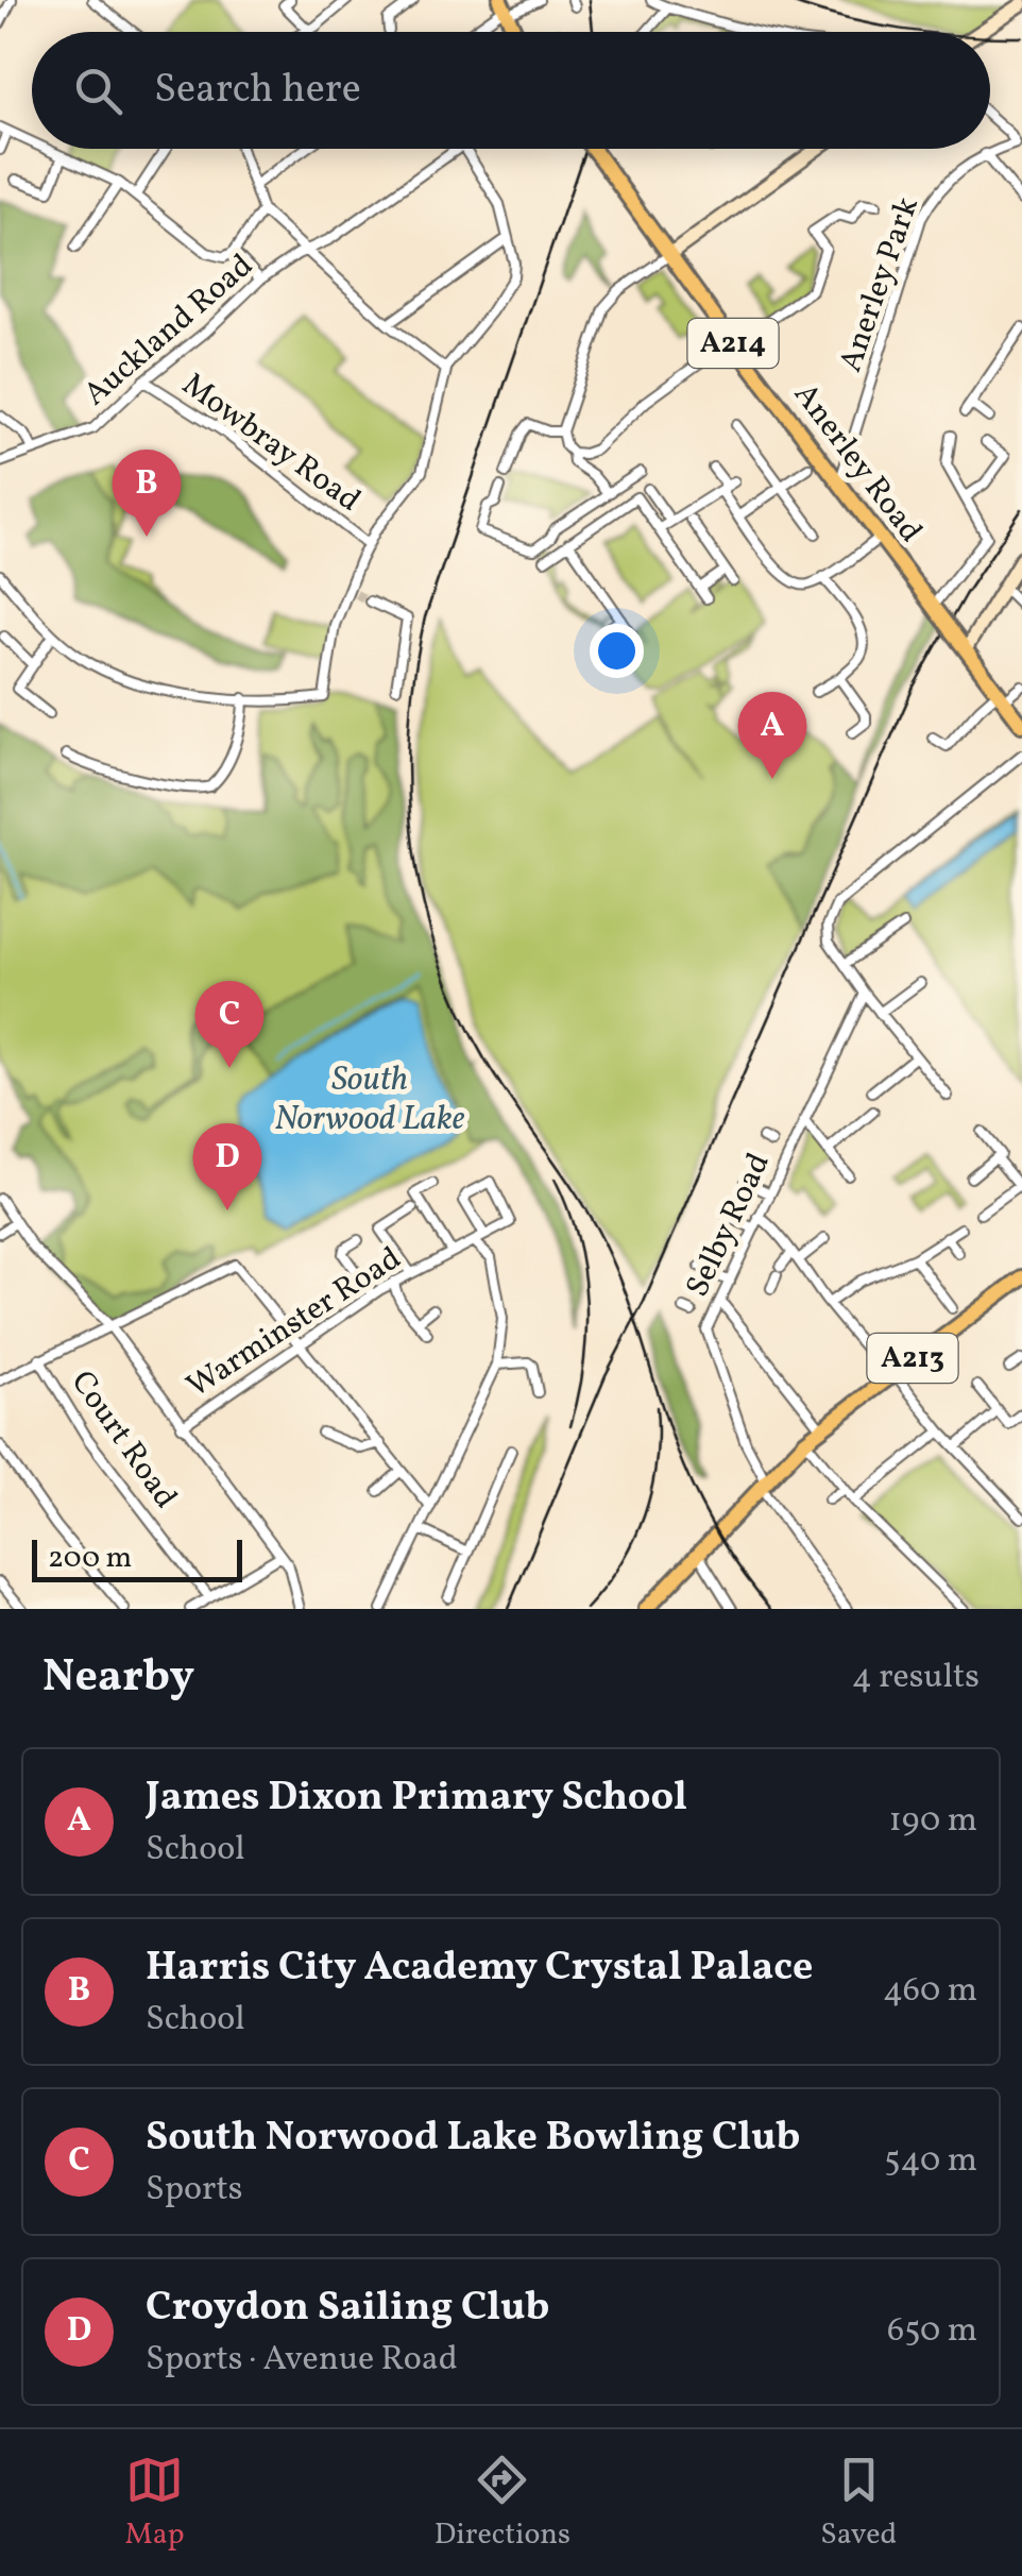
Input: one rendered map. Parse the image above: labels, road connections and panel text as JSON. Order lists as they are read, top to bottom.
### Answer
{
  "streets": {
    "main road": ["A214", "Anerley Road", "A213"],
    "street": [
      "Anerley Park",
      "Auckland Road",
      "Mowbray Road",
      "Selby Road",
      "Warminster Road",
      "Court Road"
    ]
  },
  "crossings": [
    ["Anerley Park", "Anerley Road"],
    ["Auckland Road", "Mowbray Road"],
    ["Selby Road", "A213"]
  ],
  "water": ["South Norwood Lake"],
  "scale_bar": "200 m",
  "page": {
    "search": "Search here",
    "pins": [
      "B",
      "A",
      "C",
      "D"
    ],
    "scale": "200 m",
    "heading": ["Nearby", "4 results"],
    "list": [
      {
        "mark": "A",
        "name": "James Dixon Primary School",
        "note": "School",
        "value": "190 m"
      },
      {
        "mark": "B",
        "name": "Harris City Academy Crystal Palace",
        "note": "School",
        "value": "460 m"
      },
      {
        "mark": "C",
        "name": "South Norwood Lake Bowling Club",
        "note": "Sports",
        "value": "540 m"
      },
      {
        "mark": "D",
        "name": "Croydon Sailing Club",
        "note": "Sports · Avenue Road",
        "value": "650 m"
      }
    ],
    "nav": ["Map", "Directions", "Saved"]
  }
}
